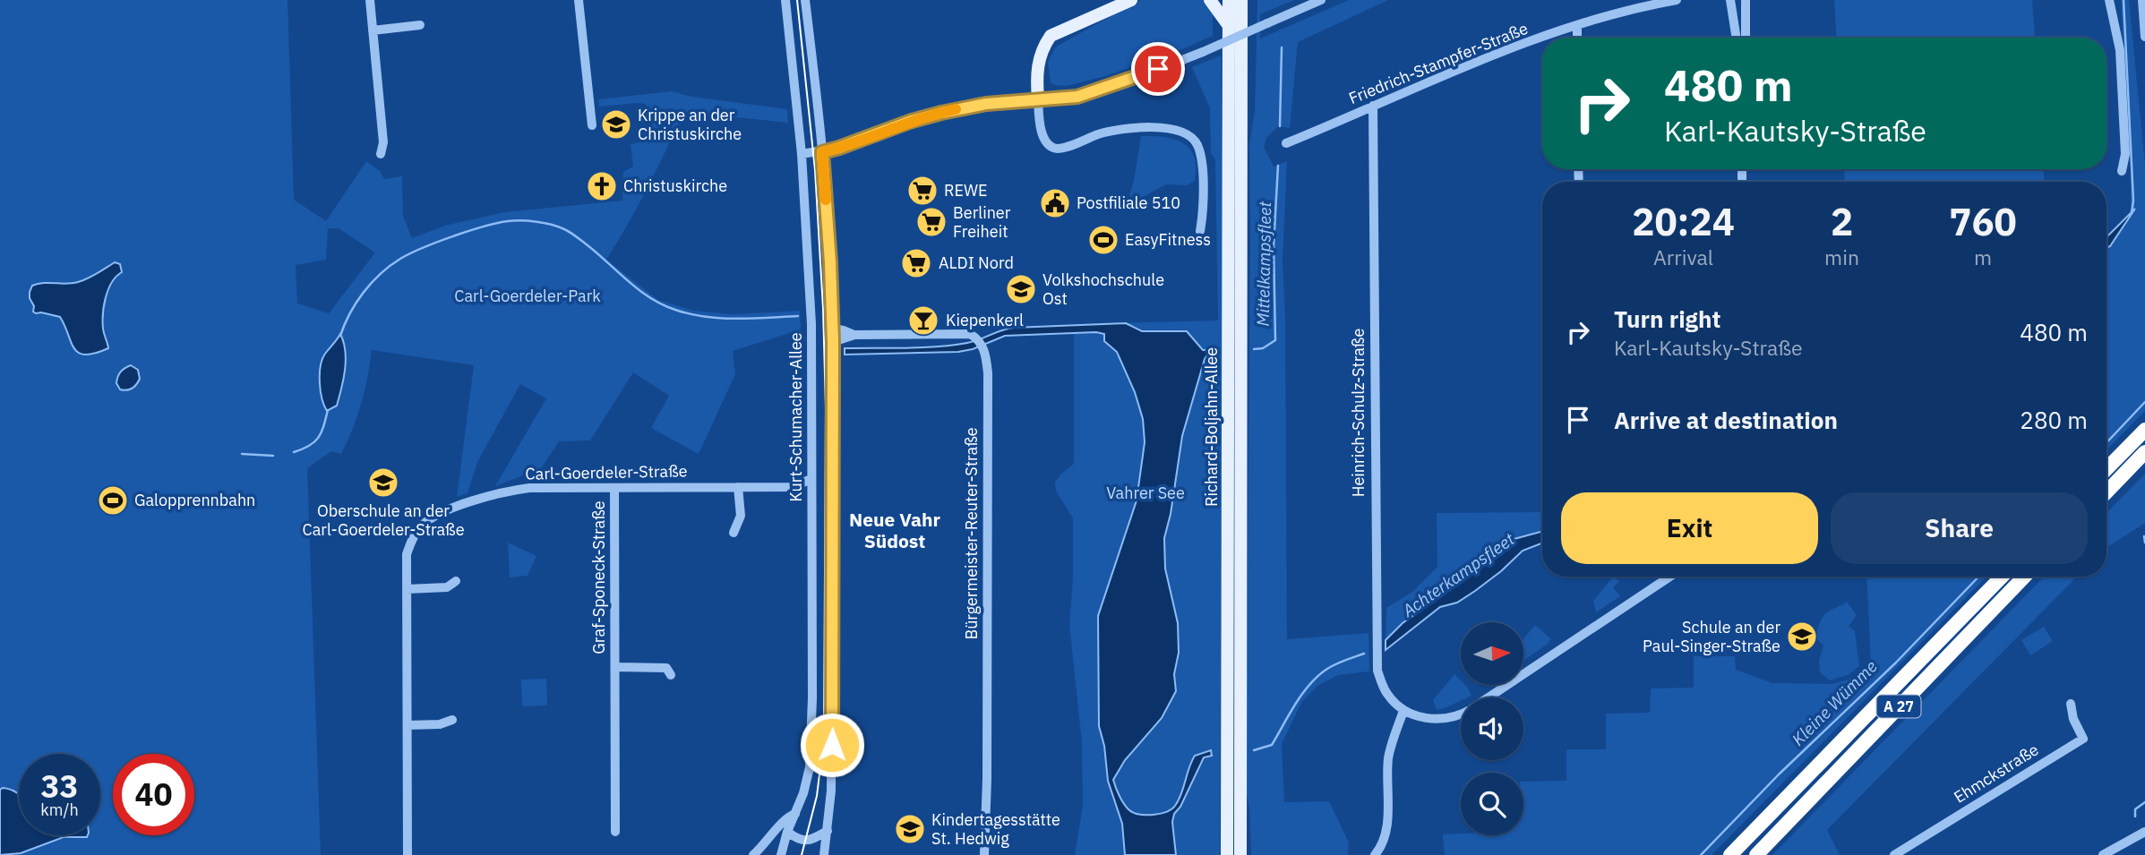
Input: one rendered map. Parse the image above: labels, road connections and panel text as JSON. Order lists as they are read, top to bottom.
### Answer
{
  "streets": {
    "highway": ["A 27"],
    "main road": ["Richard-Boljahn-Allee"],
    "street": [
      "Friedrich-Stampfer-Straße",
      "Heinrich-Schulz-Straße",
      "Kurt-Schumacher-Allee",
      "Carl-Goerdeler-Straße",
      "Bürgermeister-Reuter-Straße",
      "Graf-Sponeck-Straße",
      "Ehmckstraße"
    ]
  },
  "crossings": [
    ["Friedrich-Stampfer-Straße", "Heinrich-Schulz-Straße"],
    ["Kurt-Schumacher-Allee", "Carl-Goerdeler-Straße"],
    ["Carl-Goerdeler-Straße", "Graf-Sponeck-Straße"]
  ],
  "districts": ["Neue Vahr Südost"],
  "water": ["Mittelkampsfleet", "Achterkampsfleet", "Kleine Wümme"],
  "parks": ["Carl-Goerdeler-Park", "Vahrer See"],
  "places": {
    "school or university": [
      "Krippe an der Christuskirche",
      "Volkshochschule Ost",
      "Oberschule an der Carl-Goerdeler-Straße",
      "Schule an der Paul-Singer-Straße",
      "Kindertagesstätte St. Hedwig"
    ],
    "church": ["Christuskirche"],
    "supermarket": ["REWE", "Berliner Freiheit", "ALDI Nord"],
    "public building": ["Postfiliale 510"],
    "sports": ["EasyFitness", "Galopprennbahn"],
    "bar": ["Kiepenkerl"]
  },
  "north": "right",
  "page": {
    "turn": ["480 m", "Karl-Kautsky-Straße"],
    "eta": [
      "20:24",
      "Arrival",
      "2",
      "min",
      "760",
      "m"
    ],
    "list": [
      {
        "name": "Turn right",
        "note": "Karl-Kautsky-Straße",
        "value": "480 m"
      },
      {
        "name": "Arrive at destination",
        "value": "280 m"
      }
    ],
    "buttons": ["Exit", "Share"],
    "speed": "33 km/h",
    "limit": "40"
  }
}
